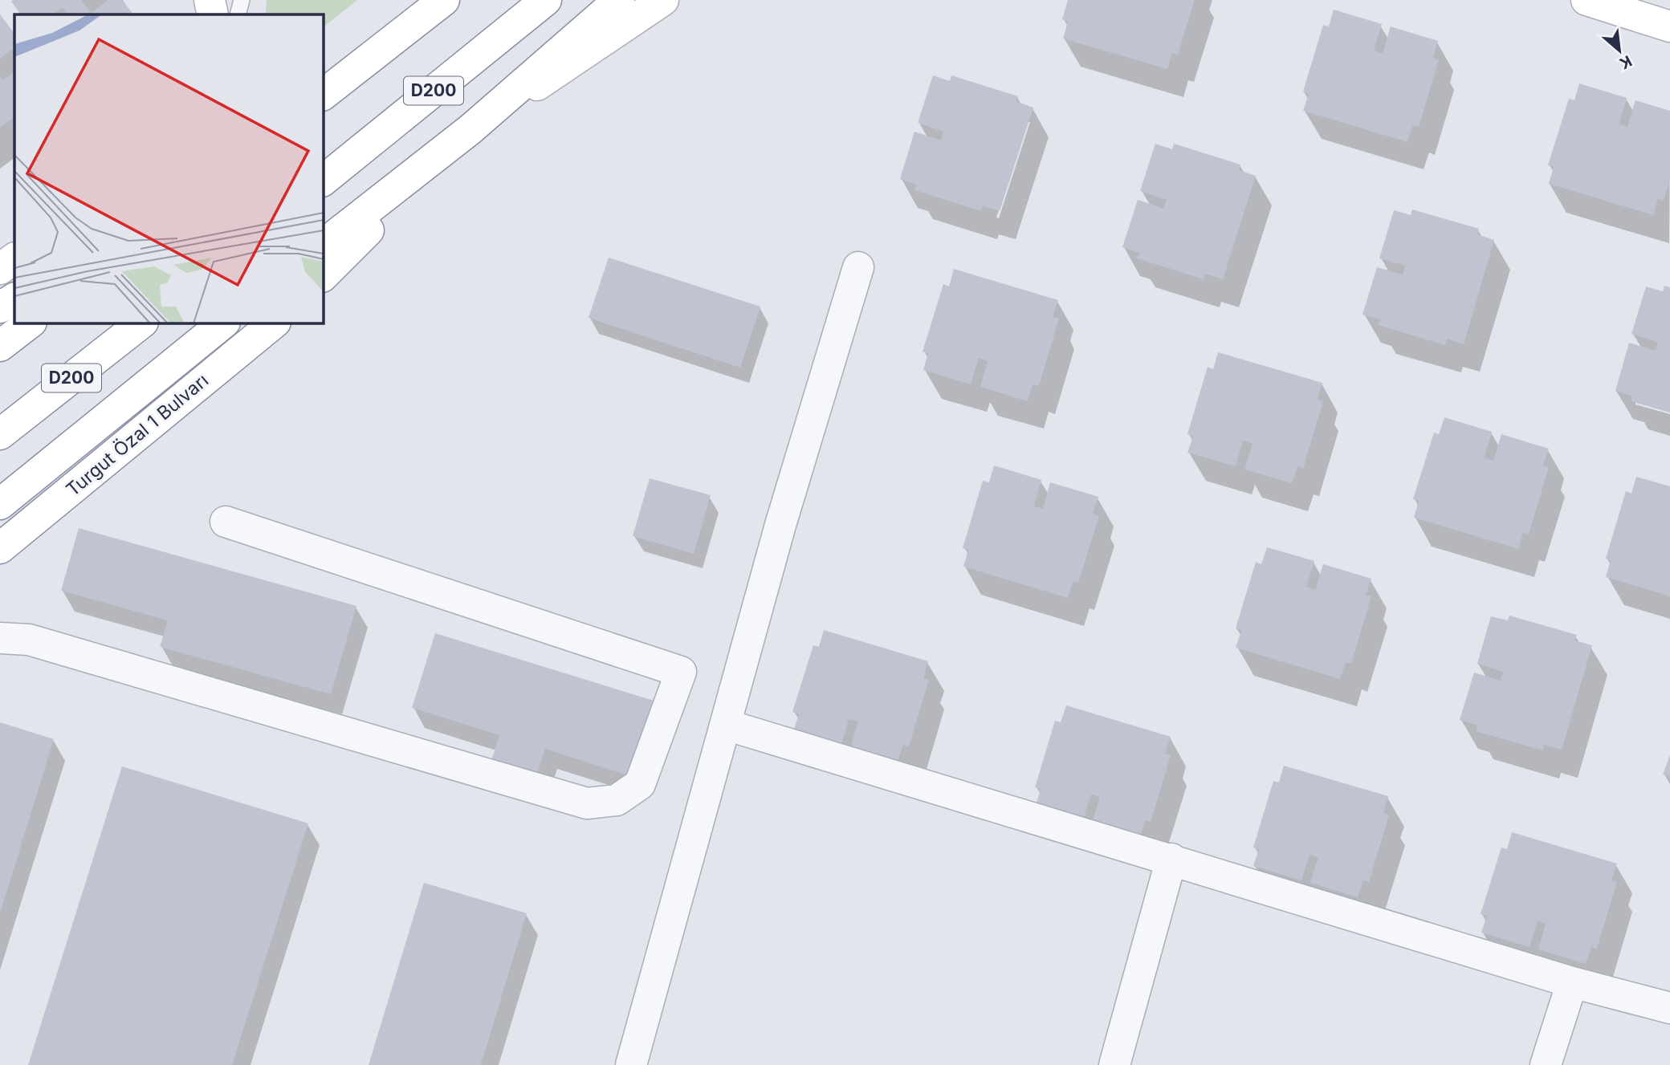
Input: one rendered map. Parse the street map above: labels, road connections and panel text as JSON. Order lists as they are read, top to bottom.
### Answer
{
  "streets": {
    "main road": ["D200", "Turgut Özal 1 Bulvarı"]
  },
  "north": "bottom right"
}
